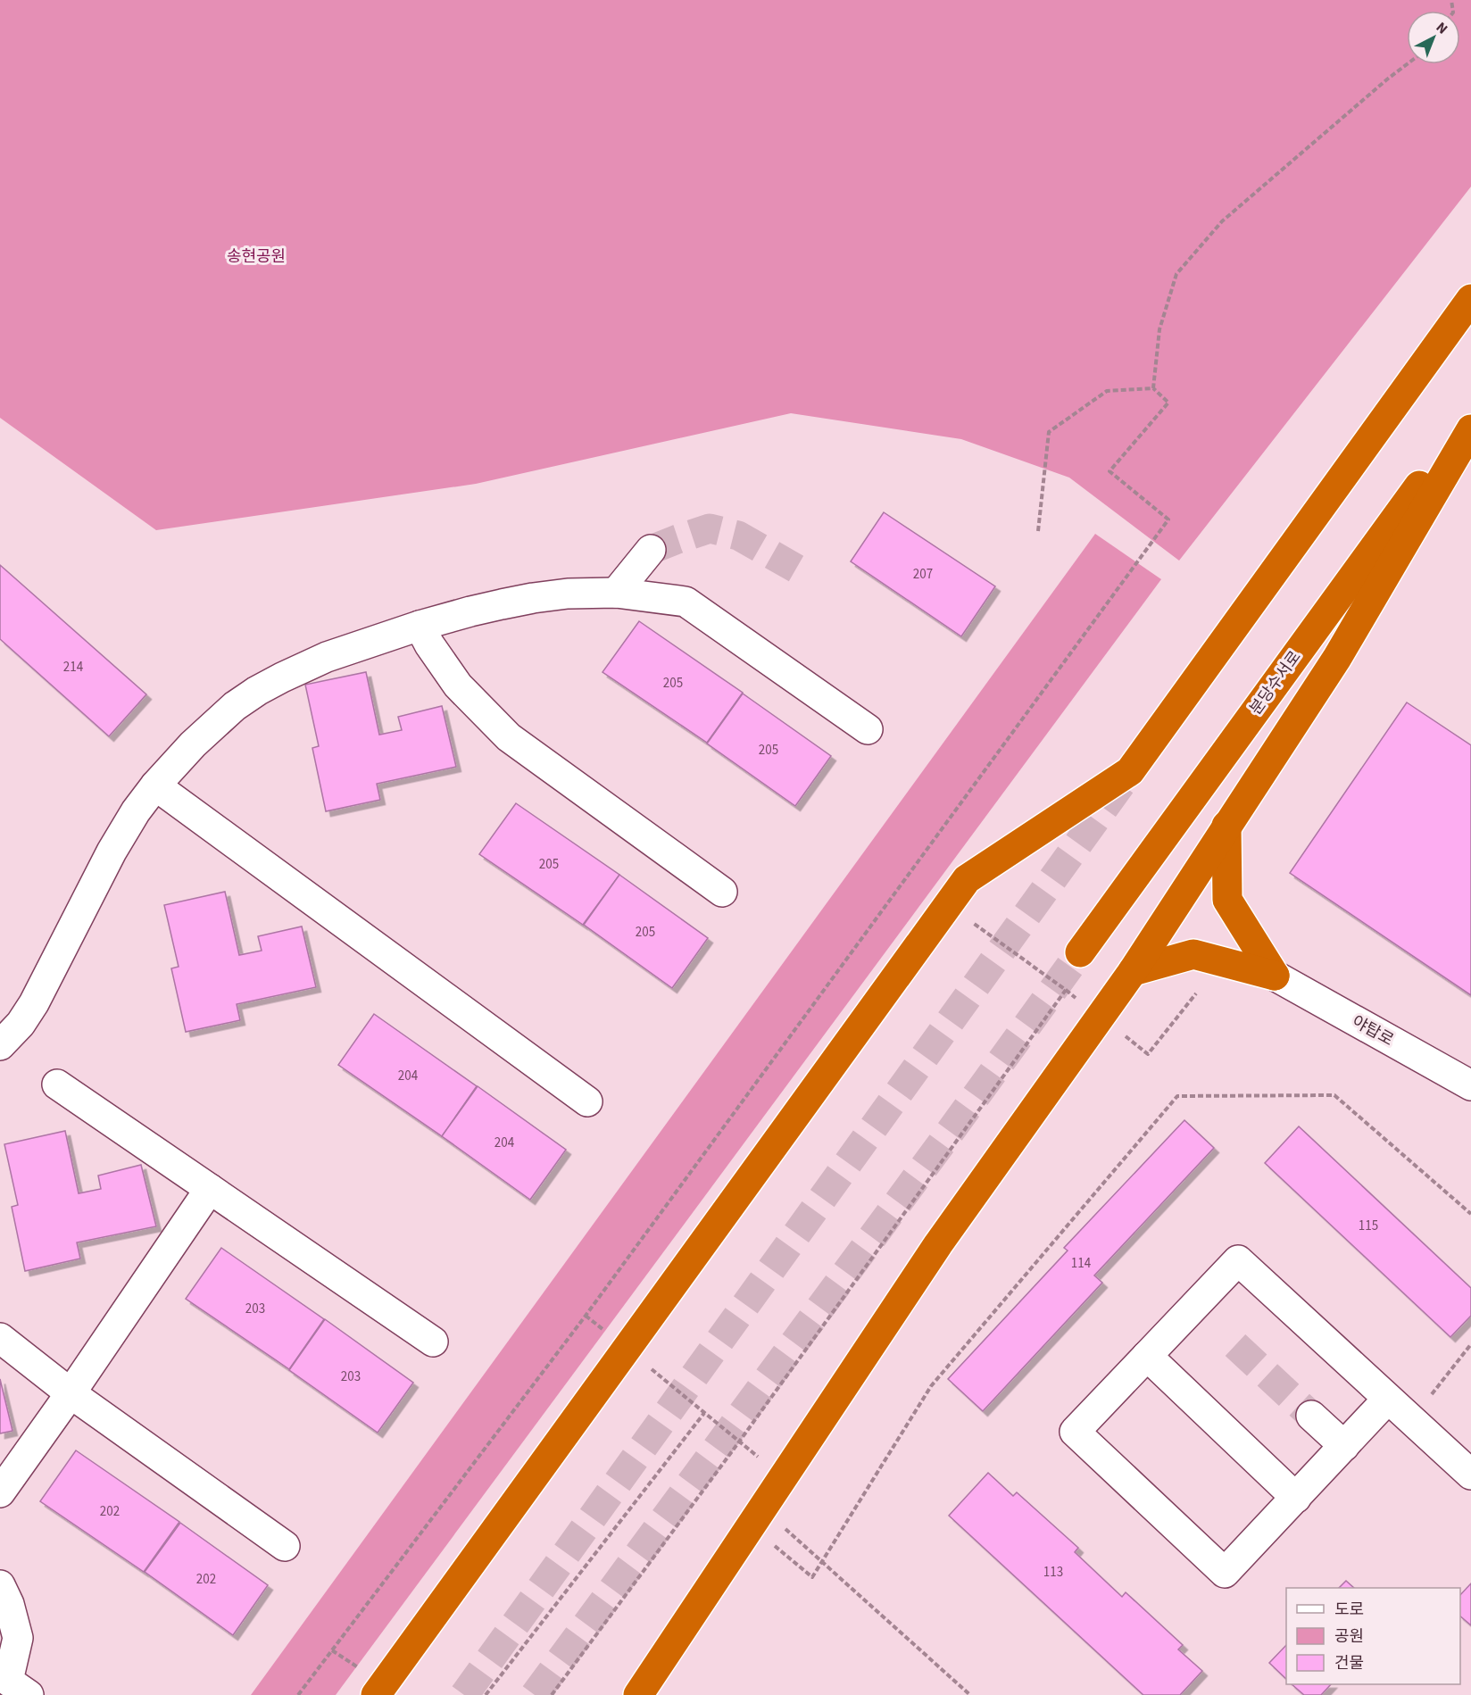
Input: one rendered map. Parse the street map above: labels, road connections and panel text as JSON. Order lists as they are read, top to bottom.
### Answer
{
  "streets": {
    "highway": ["분당수서로"],
    "street": ["야탑로"]
  },
  "parks": ["송현공원"],
  "house_numbers": [
    "207",
    "214",
    "205",
    "205",
    "205",
    "205",
    "204",
    "204",
    "115",
    "114",
    "203",
    "203",
    "202",
    "113",
    "202"
  ],
  "legend": ["도로", "공원", "건물"],
  "north": "top right"
}
